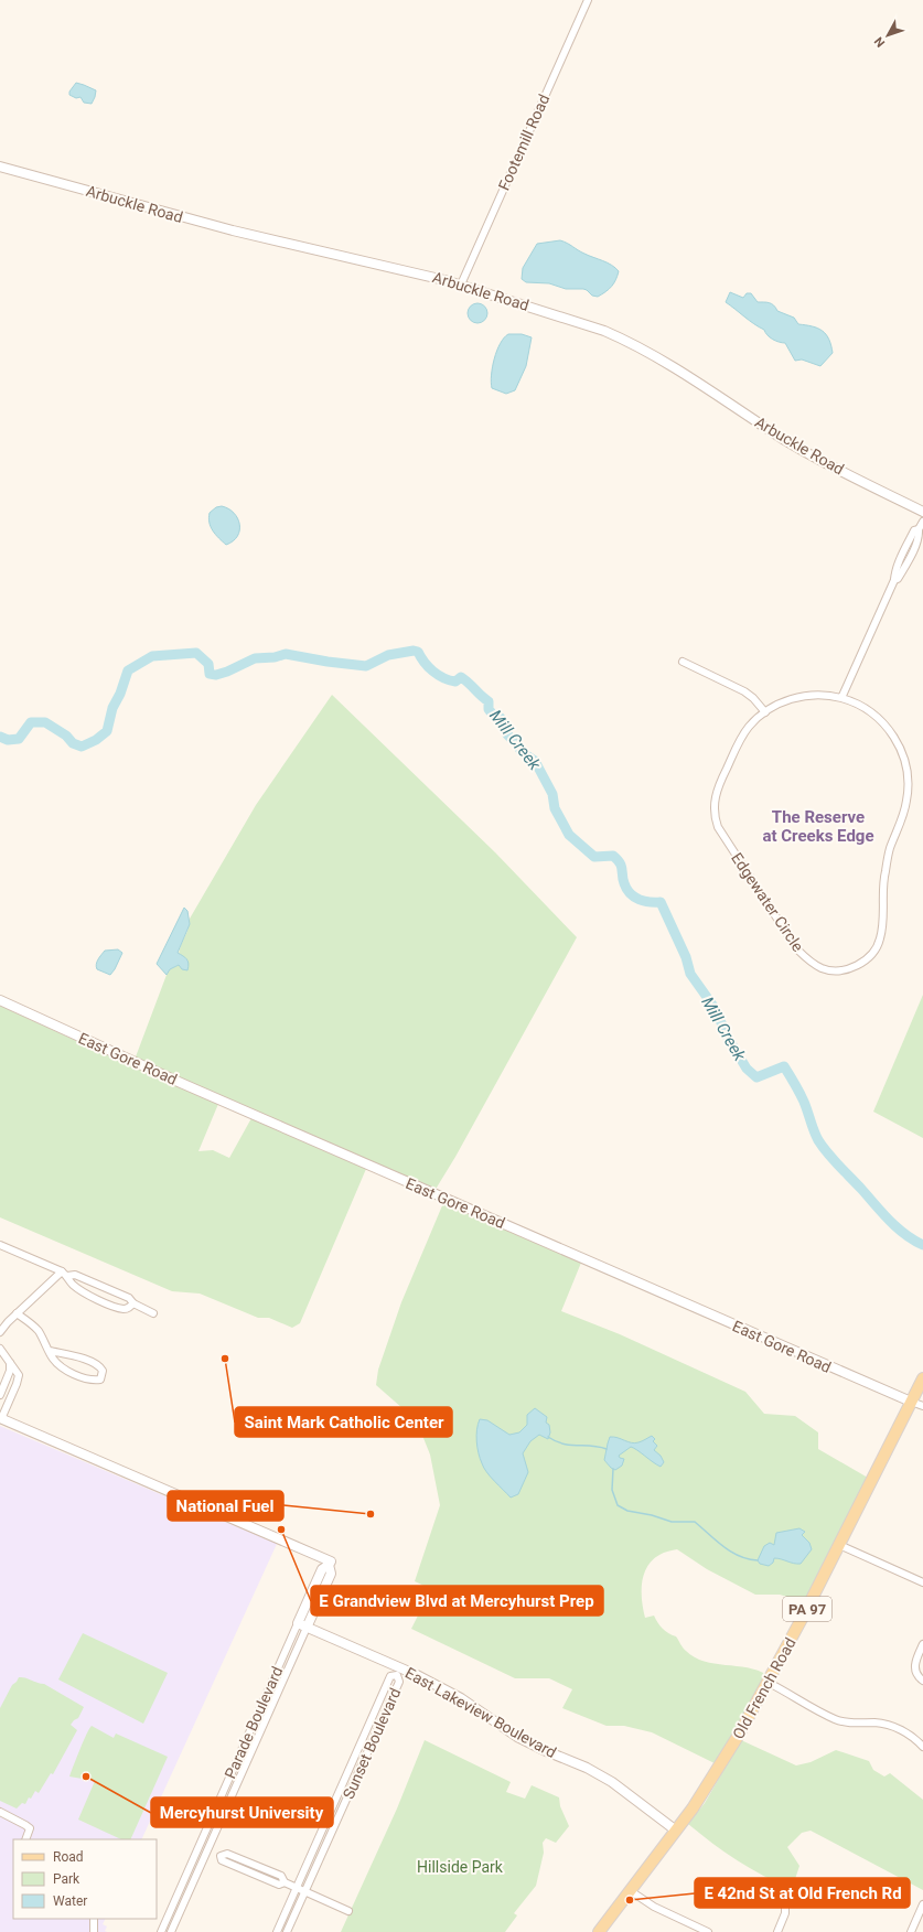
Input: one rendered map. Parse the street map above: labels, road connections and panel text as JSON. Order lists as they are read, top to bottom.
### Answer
{
  "streets": {
    "main road": ["PA 97", "Old French Road"],
    "street": [
      "Footemill Road",
      "Arbuckle Road",
      "Edgewater Circle",
      "East Gore Road",
      "East Lakeview Boulevard",
      "Parade Boulevard",
      "Sunset Boulevard"
    ]
  },
  "crossings": [
    ["Footemill Road", "Arbuckle Road"],
    ["East Gore Road", "Old French Road"],
    ["Old French Road", "East Lakeview Boulevard"],
    ["East Lakeview Boulevard", "Parade Boulevard"],
    ["East Lakeview Boulevard", "Sunset Boulevard"]
  ],
  "districts": ["The Reserve at Creeks Edge"],
  "water": ["Mill Creek"],
  "parks": ["Hillside Park"],
  "places": [
    "Saint Mark Catholic Center",
    "National Fuel",
    "E Grandview Blvd at Mercyhurst Prep",
    "Mercyhurst University",
    "E 42nd St at Old French Rd"
  ],
  "legend": ["Road", "Park", "Water"],
  "north": "bottom left"
}
